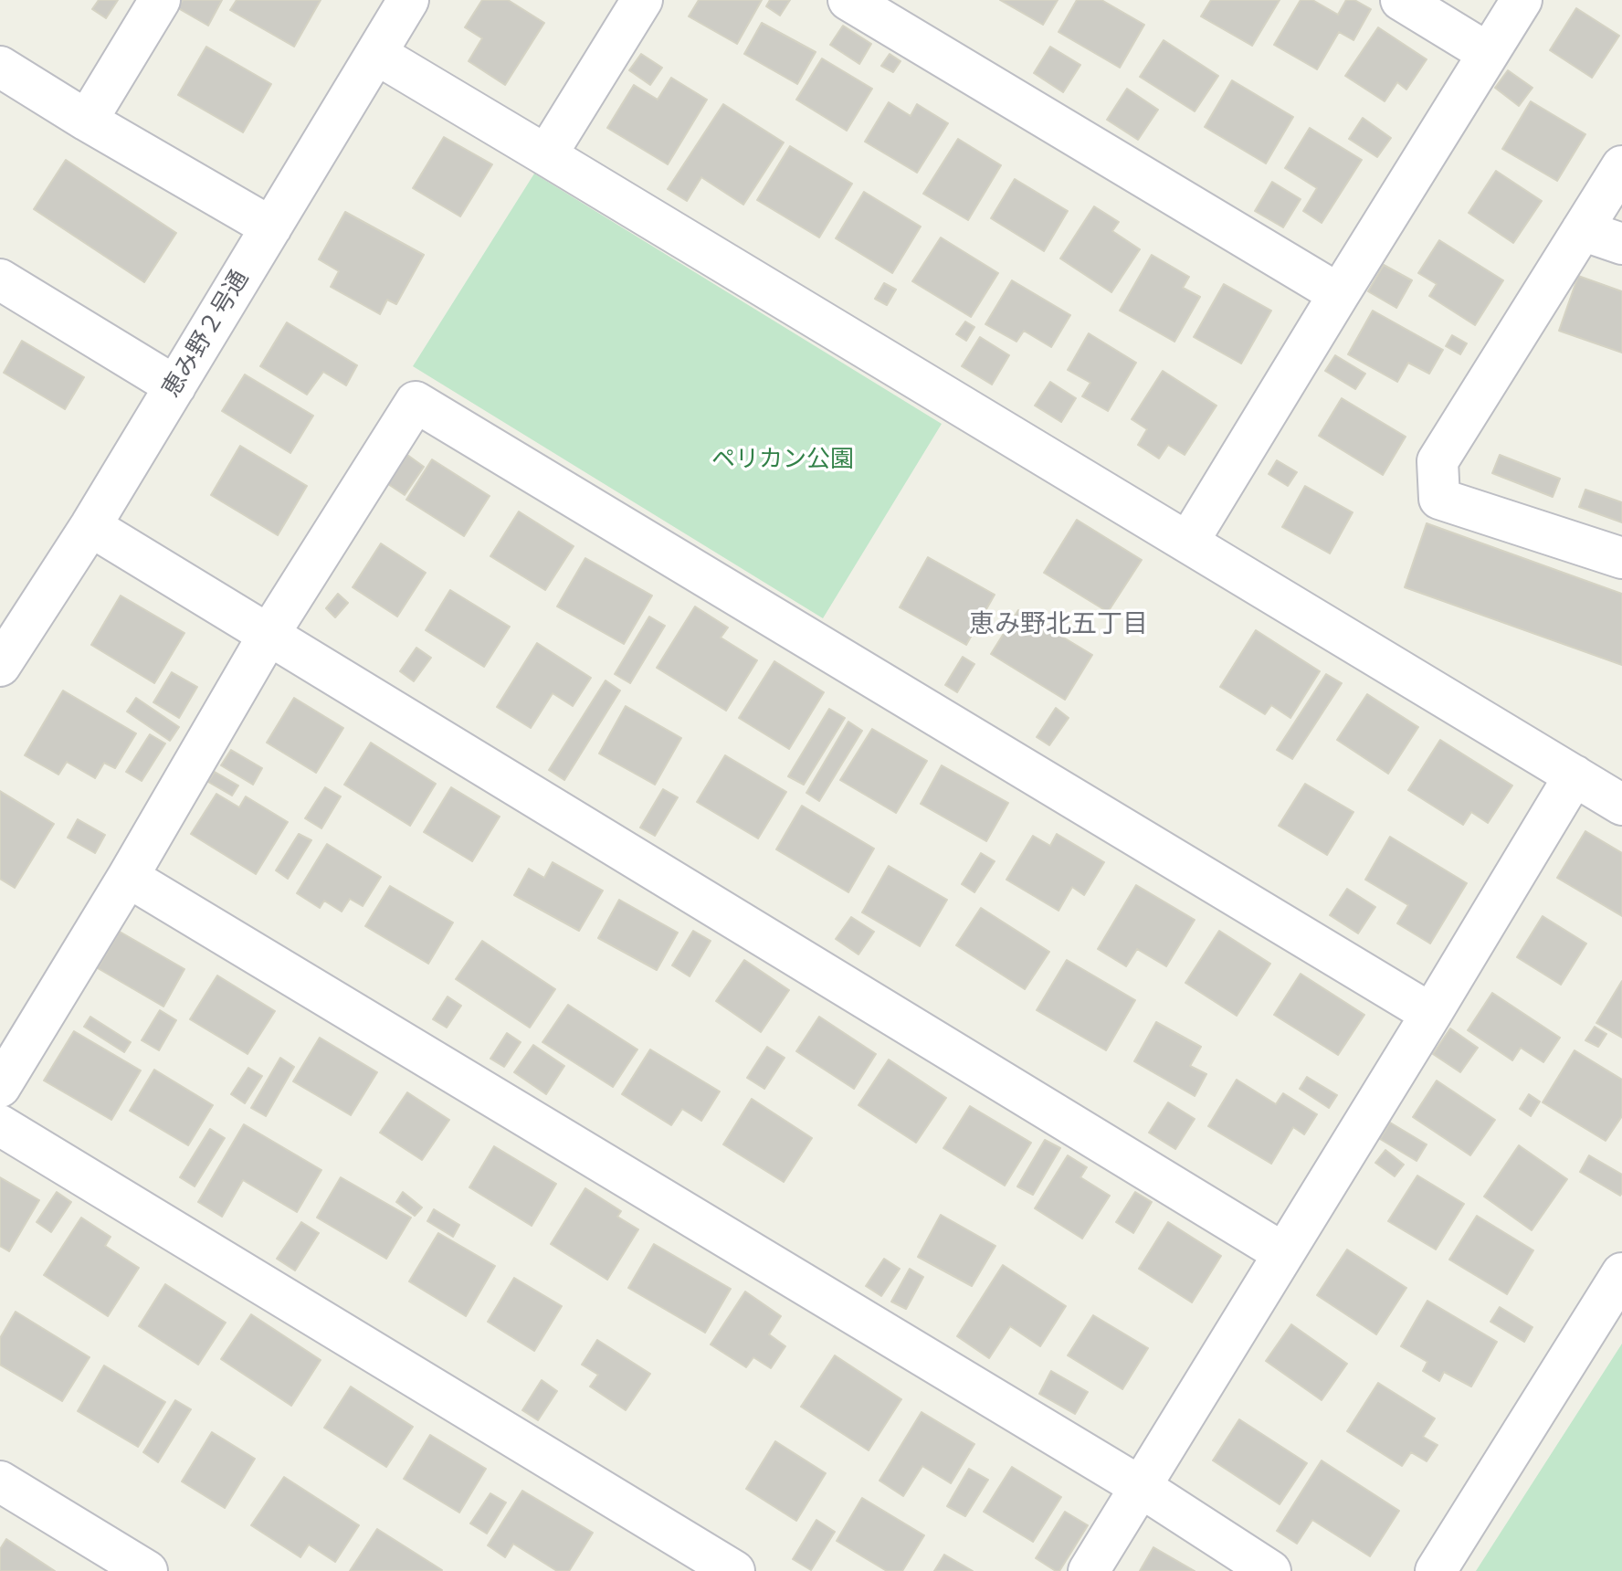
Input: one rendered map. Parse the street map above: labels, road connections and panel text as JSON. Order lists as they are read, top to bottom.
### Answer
{
  "streets": {
    "street": ["恵み野２号通"]
  },
  "districts": ["恵み野北五丁目"],
  "parks": ["ペリカン公園"]
}
